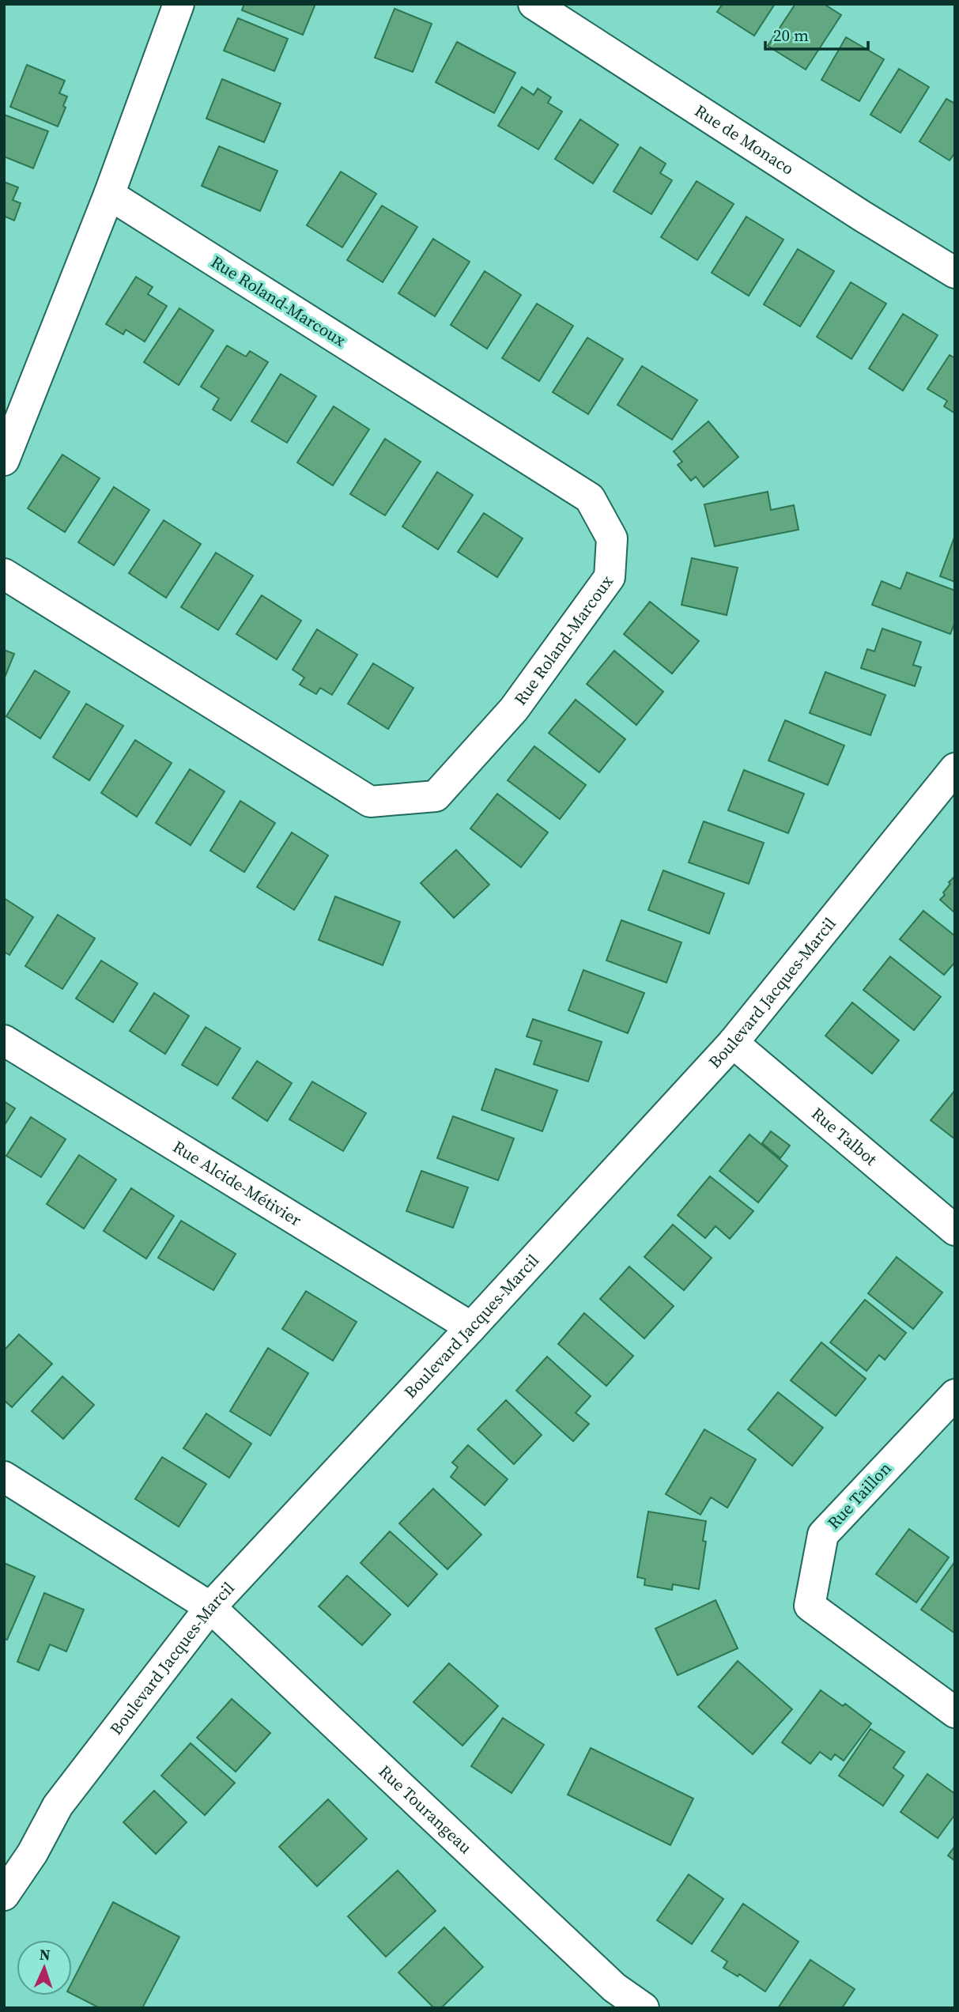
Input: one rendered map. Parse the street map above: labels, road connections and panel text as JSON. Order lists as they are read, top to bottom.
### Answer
{
  "streets": {
    "street": [
      "Rue de Monaco",
      "Rue Roland-Marcoux",
      "Boulevard Jacques-Marcil",
      "Rue Talbot",
      "Rue Alcide-Métivier",
      "Rue Taillon",
      "Rue Tourangeau"
    ]
  },
  "crossings": [
    ["Boulevard Jacques-Marcil", "Rue Talbot"],
    ["Boulevard Jacques-Marcil", "Rue Alcide-Métivier"],
    ["Boulevard Jacques-Marcil", "Rue Tourangeau"]
  ],
  "scale_bar": "20 m",
  "north": "top"
}
